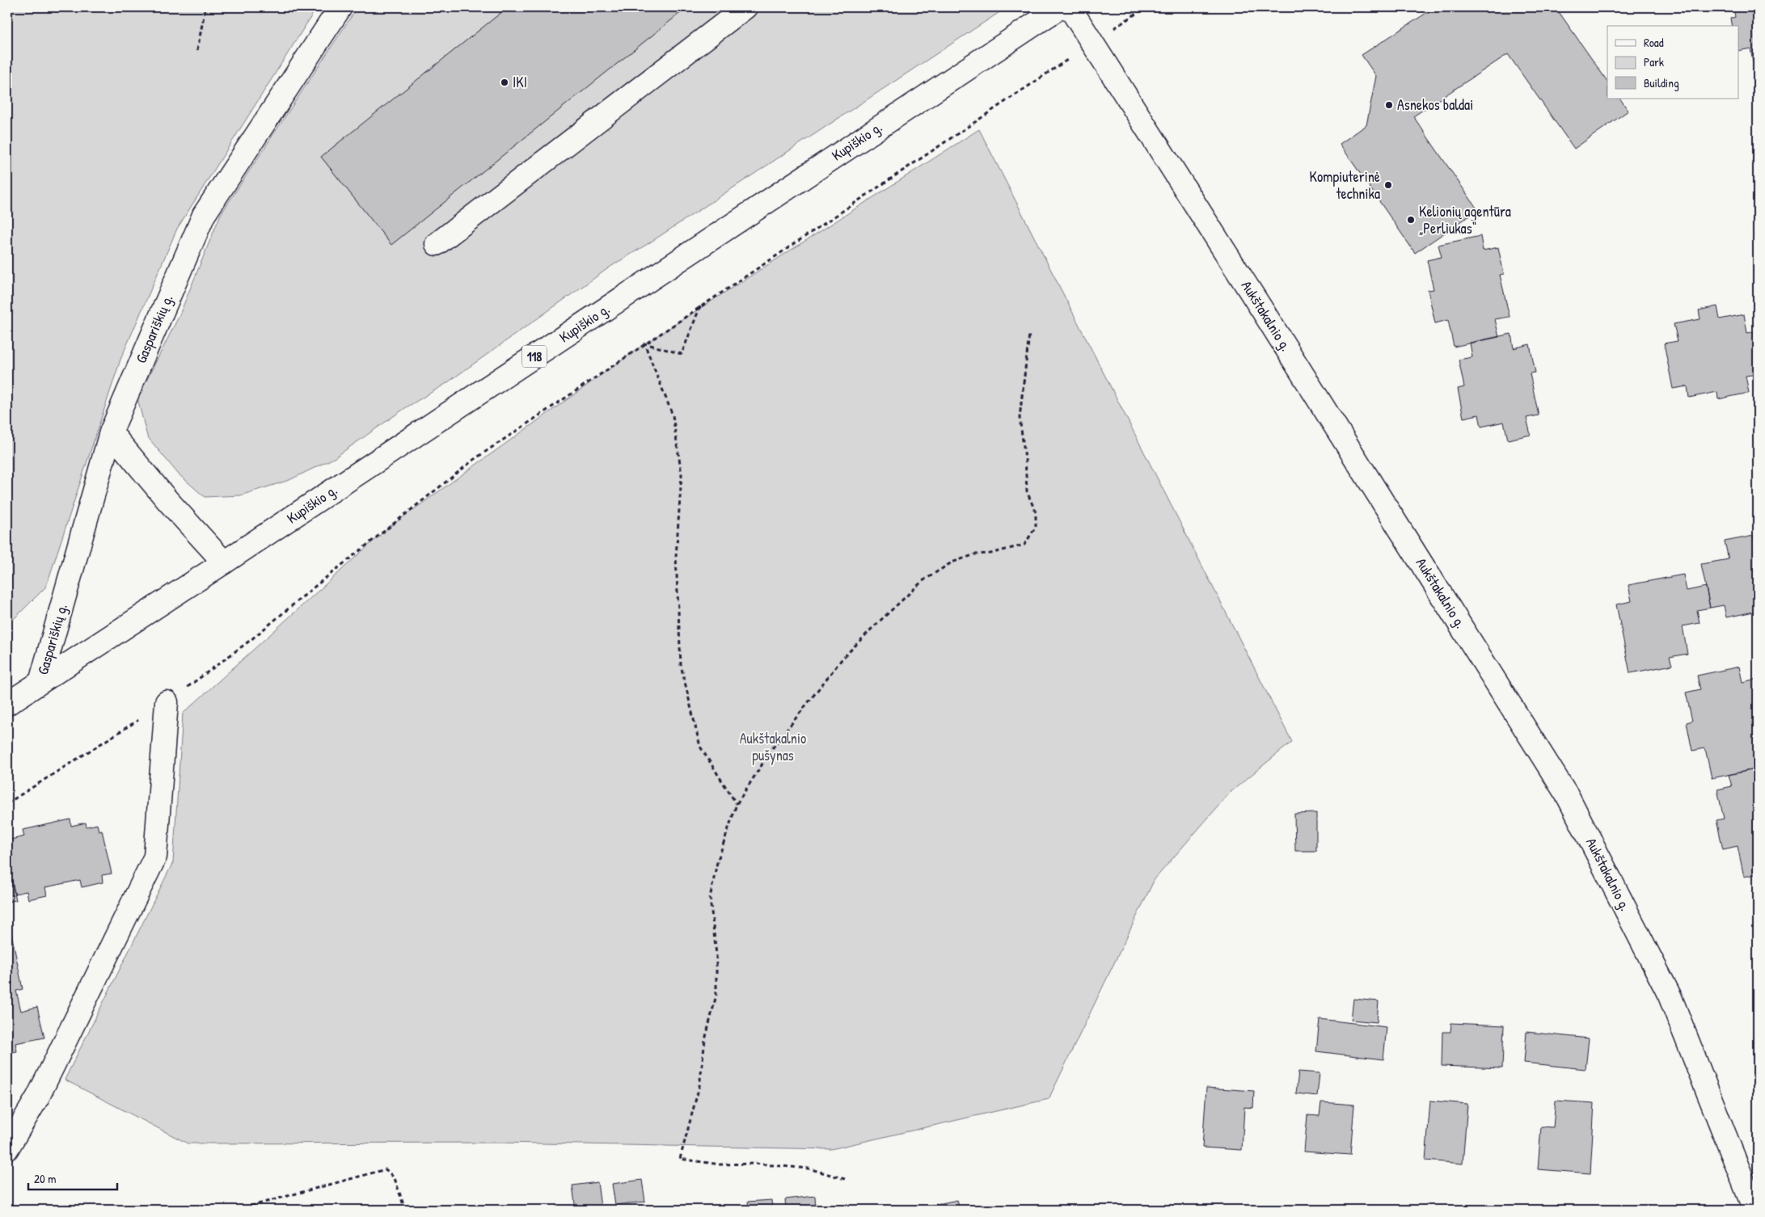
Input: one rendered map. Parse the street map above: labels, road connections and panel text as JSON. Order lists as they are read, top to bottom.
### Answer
{
  "streets": {
    "street": [
      "Kupiškio g.",
      "Aukštakalnio g.",
      "Gaspariškių g.",
      "118"
    ]
  },
  "crossings": [
    ["Kupiškio g.", "Gaspariškių g."]
  ],
  "parks": ["Aukštakalnio pušynas"],
  "places": [
    "IKI",
    "Asnekos baldai",
    "Kompiuterinė technika",
    "Kelionių agentūra „Perliukas“"
  ],
  "legend": ["Road", "Park", "Building"],
  "scale_bar": "20 m"
}
